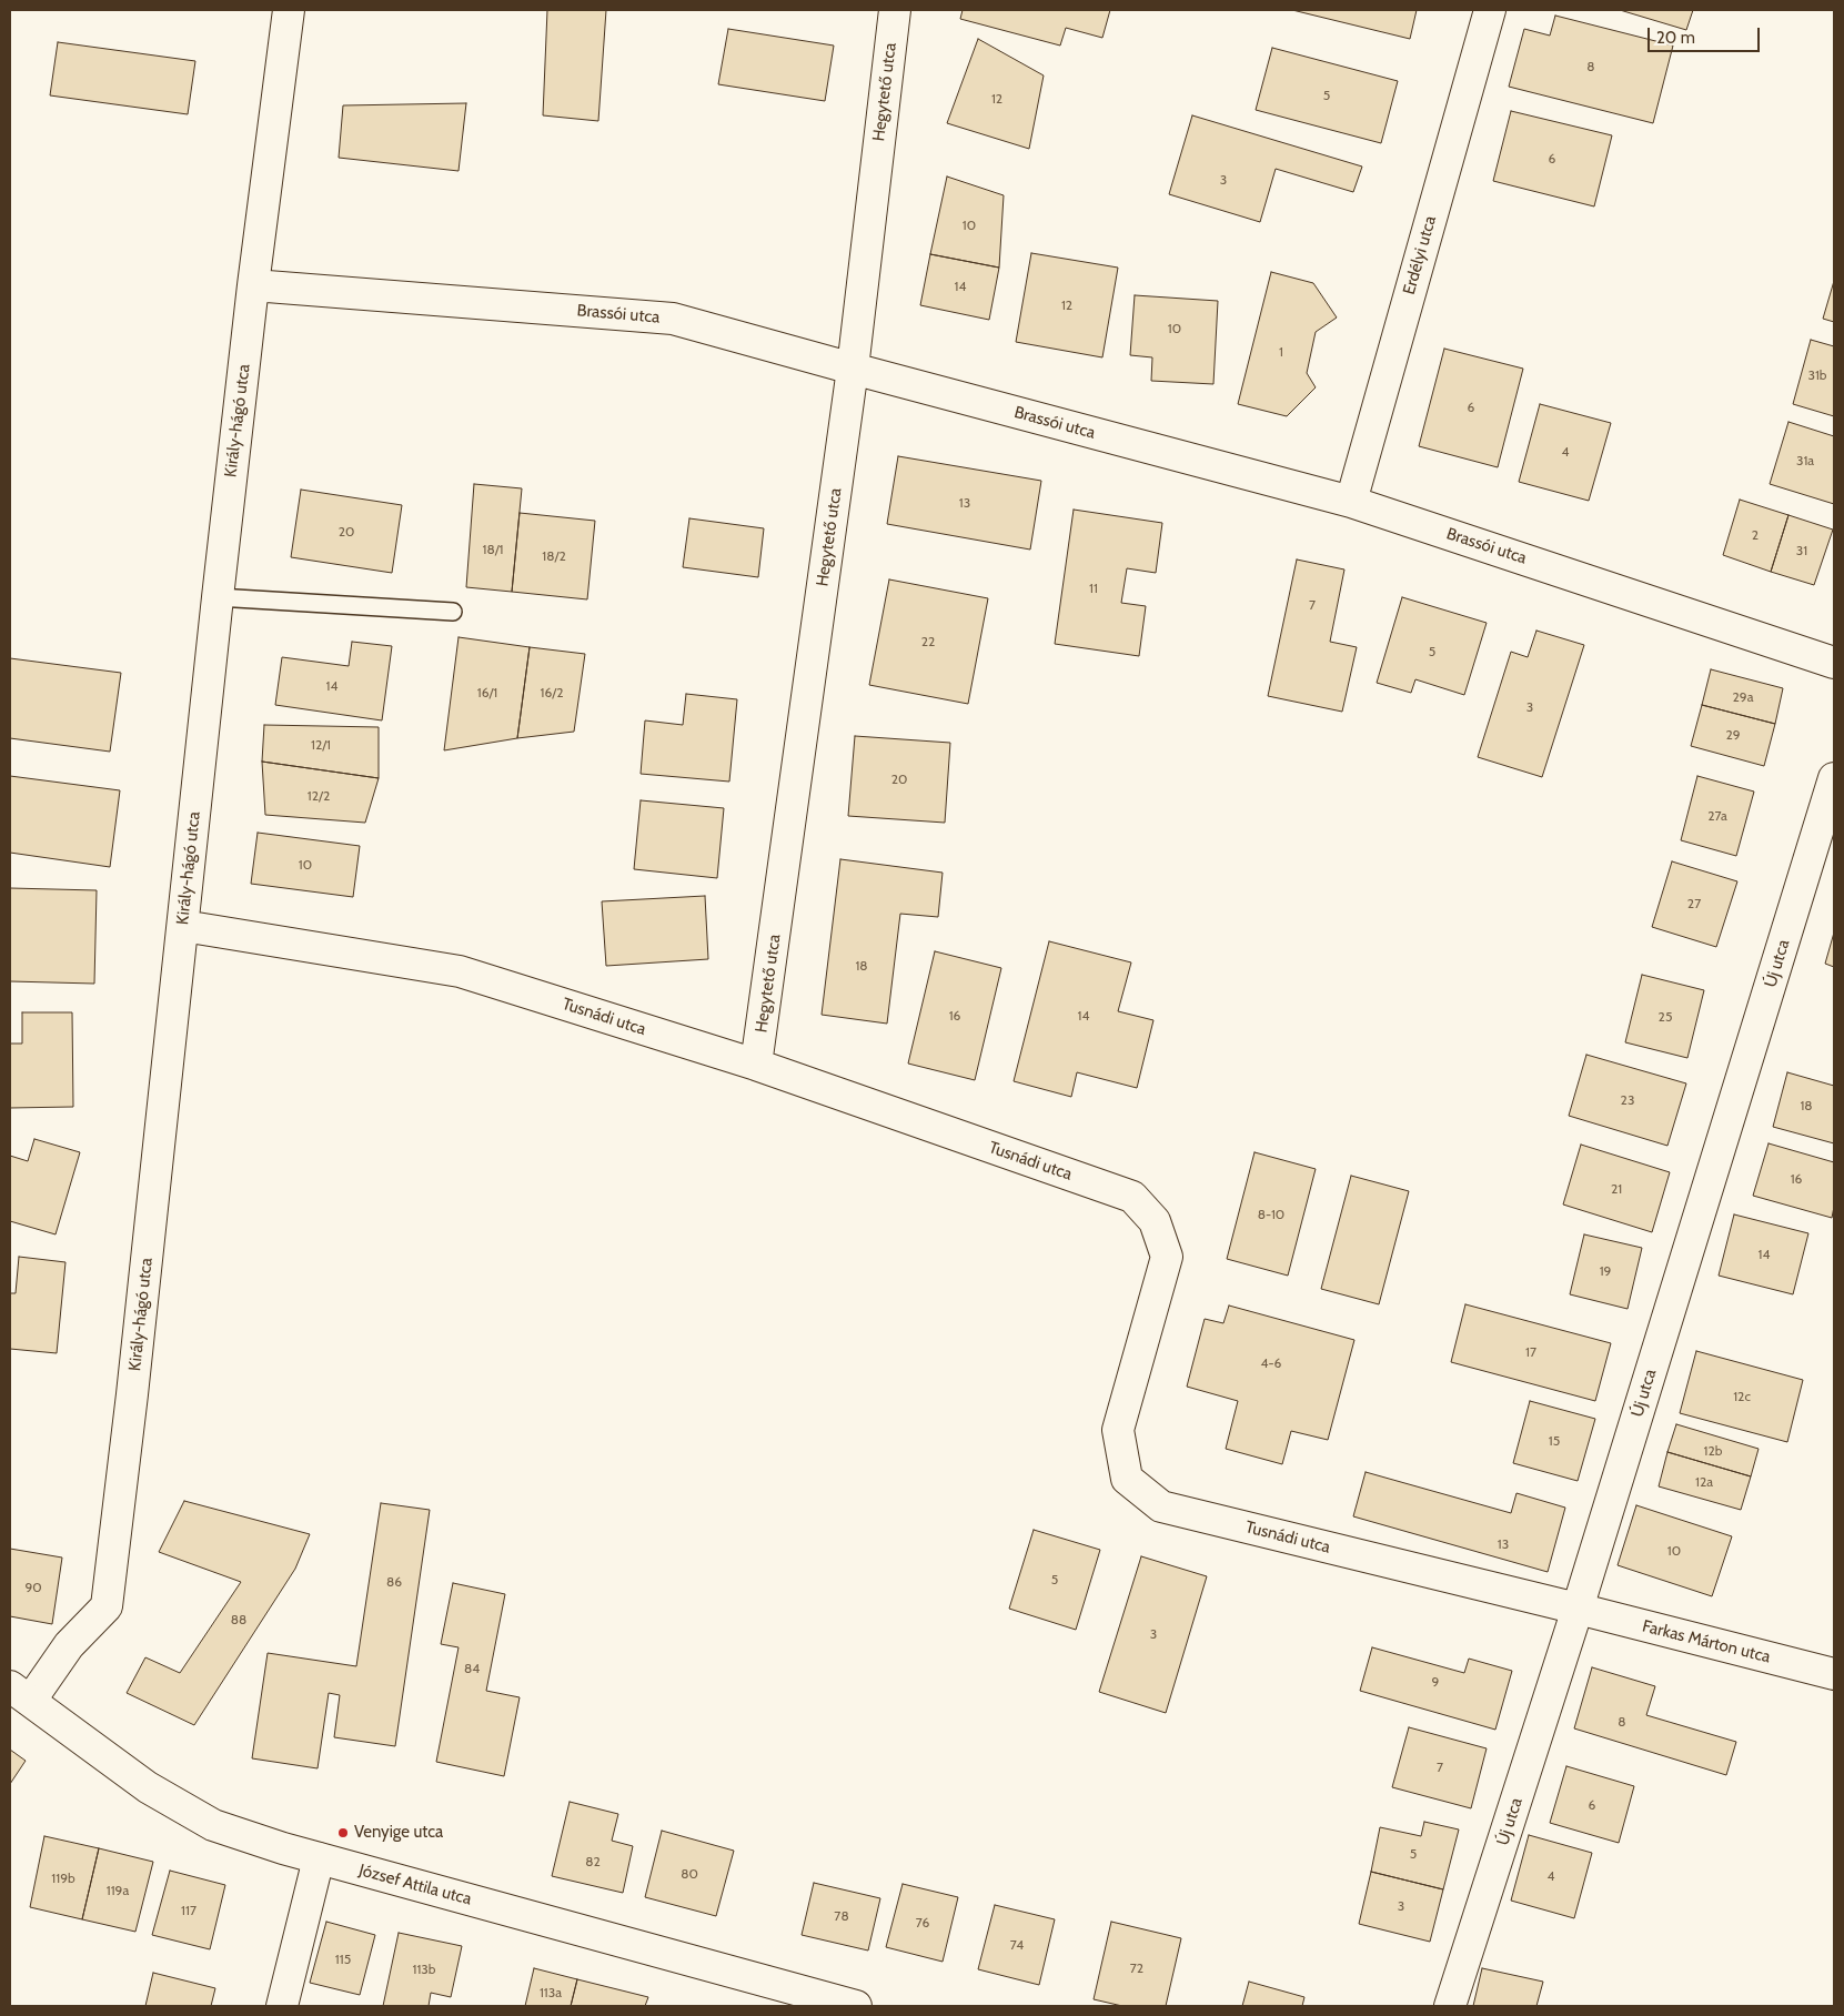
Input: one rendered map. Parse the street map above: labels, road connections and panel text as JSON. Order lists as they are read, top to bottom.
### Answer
{
  "streets": {
    "street": [
      "Hegytető utca",
      "Erdélyi utca",
      "Brassói utca",
      "Király-hágó utca",
      "Új utca",
      "Tusnádi utca",
      "Farkas Márton utca",
      "József Attila utca"
    ]
  },
  "crossings": [
    ["Hegytető utca", "Brassói utca"],
    ["Hegytető utca", "Tusnádi utca"],
    ["Erdélyi utca", "Brassói utca"],
    ["Brassói utca", "Király-hágó utca"],
    ["Király-hágó utca", "Tusnádi utca"],
    ["Király-hágó utca", "József Attila utca"],
    ["Új utca", "Tusnádi utca"],
    ["Új utca", "Farkas Márton utca"],
    ["Tusnádi utca", "Farkas Márton utca"]
  ],
  "places": ["Venyige utca"],
  "house_numbers": [
    "8",
    "5",
    "12",
    "6",
    "3",
    "10",
    "14",
    "12",
    "10",
    "1",
    "31b",
    "6",
    "4",
    "31a",
    "13",
    "20",
    "2",
    "18/1",
    "31",
    "18/2",
    "11",
    "7",
    "22",
    "5",
    "14",
    "16/1",
    "16/2",
    "29a",
    "3",
    "29",
    "12/1",
    "20",
    "12/2",
    "27a",
    "10",
    "27",
    "18",
    "16",
    "14",
    "25",
    "23",
    "18",
    "16",
    "21",
    "8-10",
    "14",
    "19",
    "17",
    "4-6",
    "12c",
    "15",
    "12b",
    "12a",
    "13",
    "10",
    "5",
    "86",
    "90",
    "88",
    "3",
    "84",
    "9",
    "8",
    "7",
    "6",
    "5",
    "82",
    "80",
    "4",
    "119b",
    "119a",
    "3",
    "117",
    "78",
    "76",
    "74",
    "115",
    "72",
    "113b",
    "113a"
  ],
  "scale_bar": "20 m"
}
